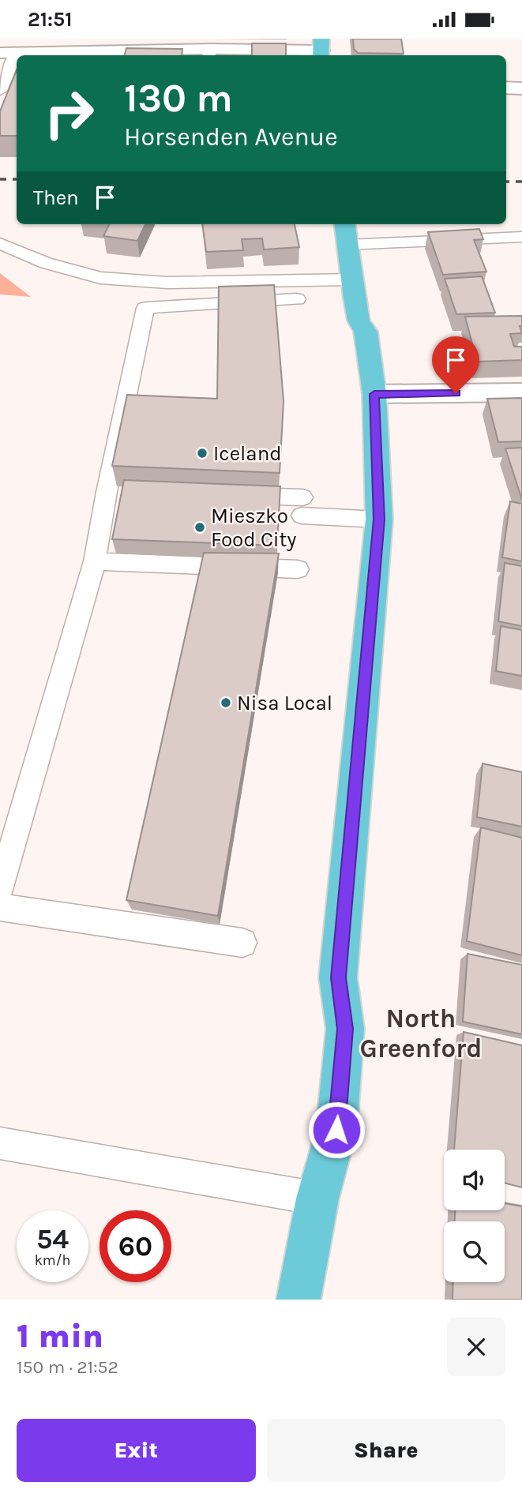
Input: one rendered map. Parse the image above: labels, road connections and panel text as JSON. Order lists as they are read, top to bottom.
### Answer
{
  "districts": ["North Greenford"],
  "places": ["Iceland", "Mieszko Food City", "Nisa Local"],
  "page": {
    "status": "21:51",
    "turn": ["130 m", "Horsenden Avenue"],
    "then": "Then",
    "speed": "54 km/h",
    "limit": "60",
    "heading": ["1 min", "150 m · 21:52"],
    "buttons": ["Exit", "Share"]
  }
}
